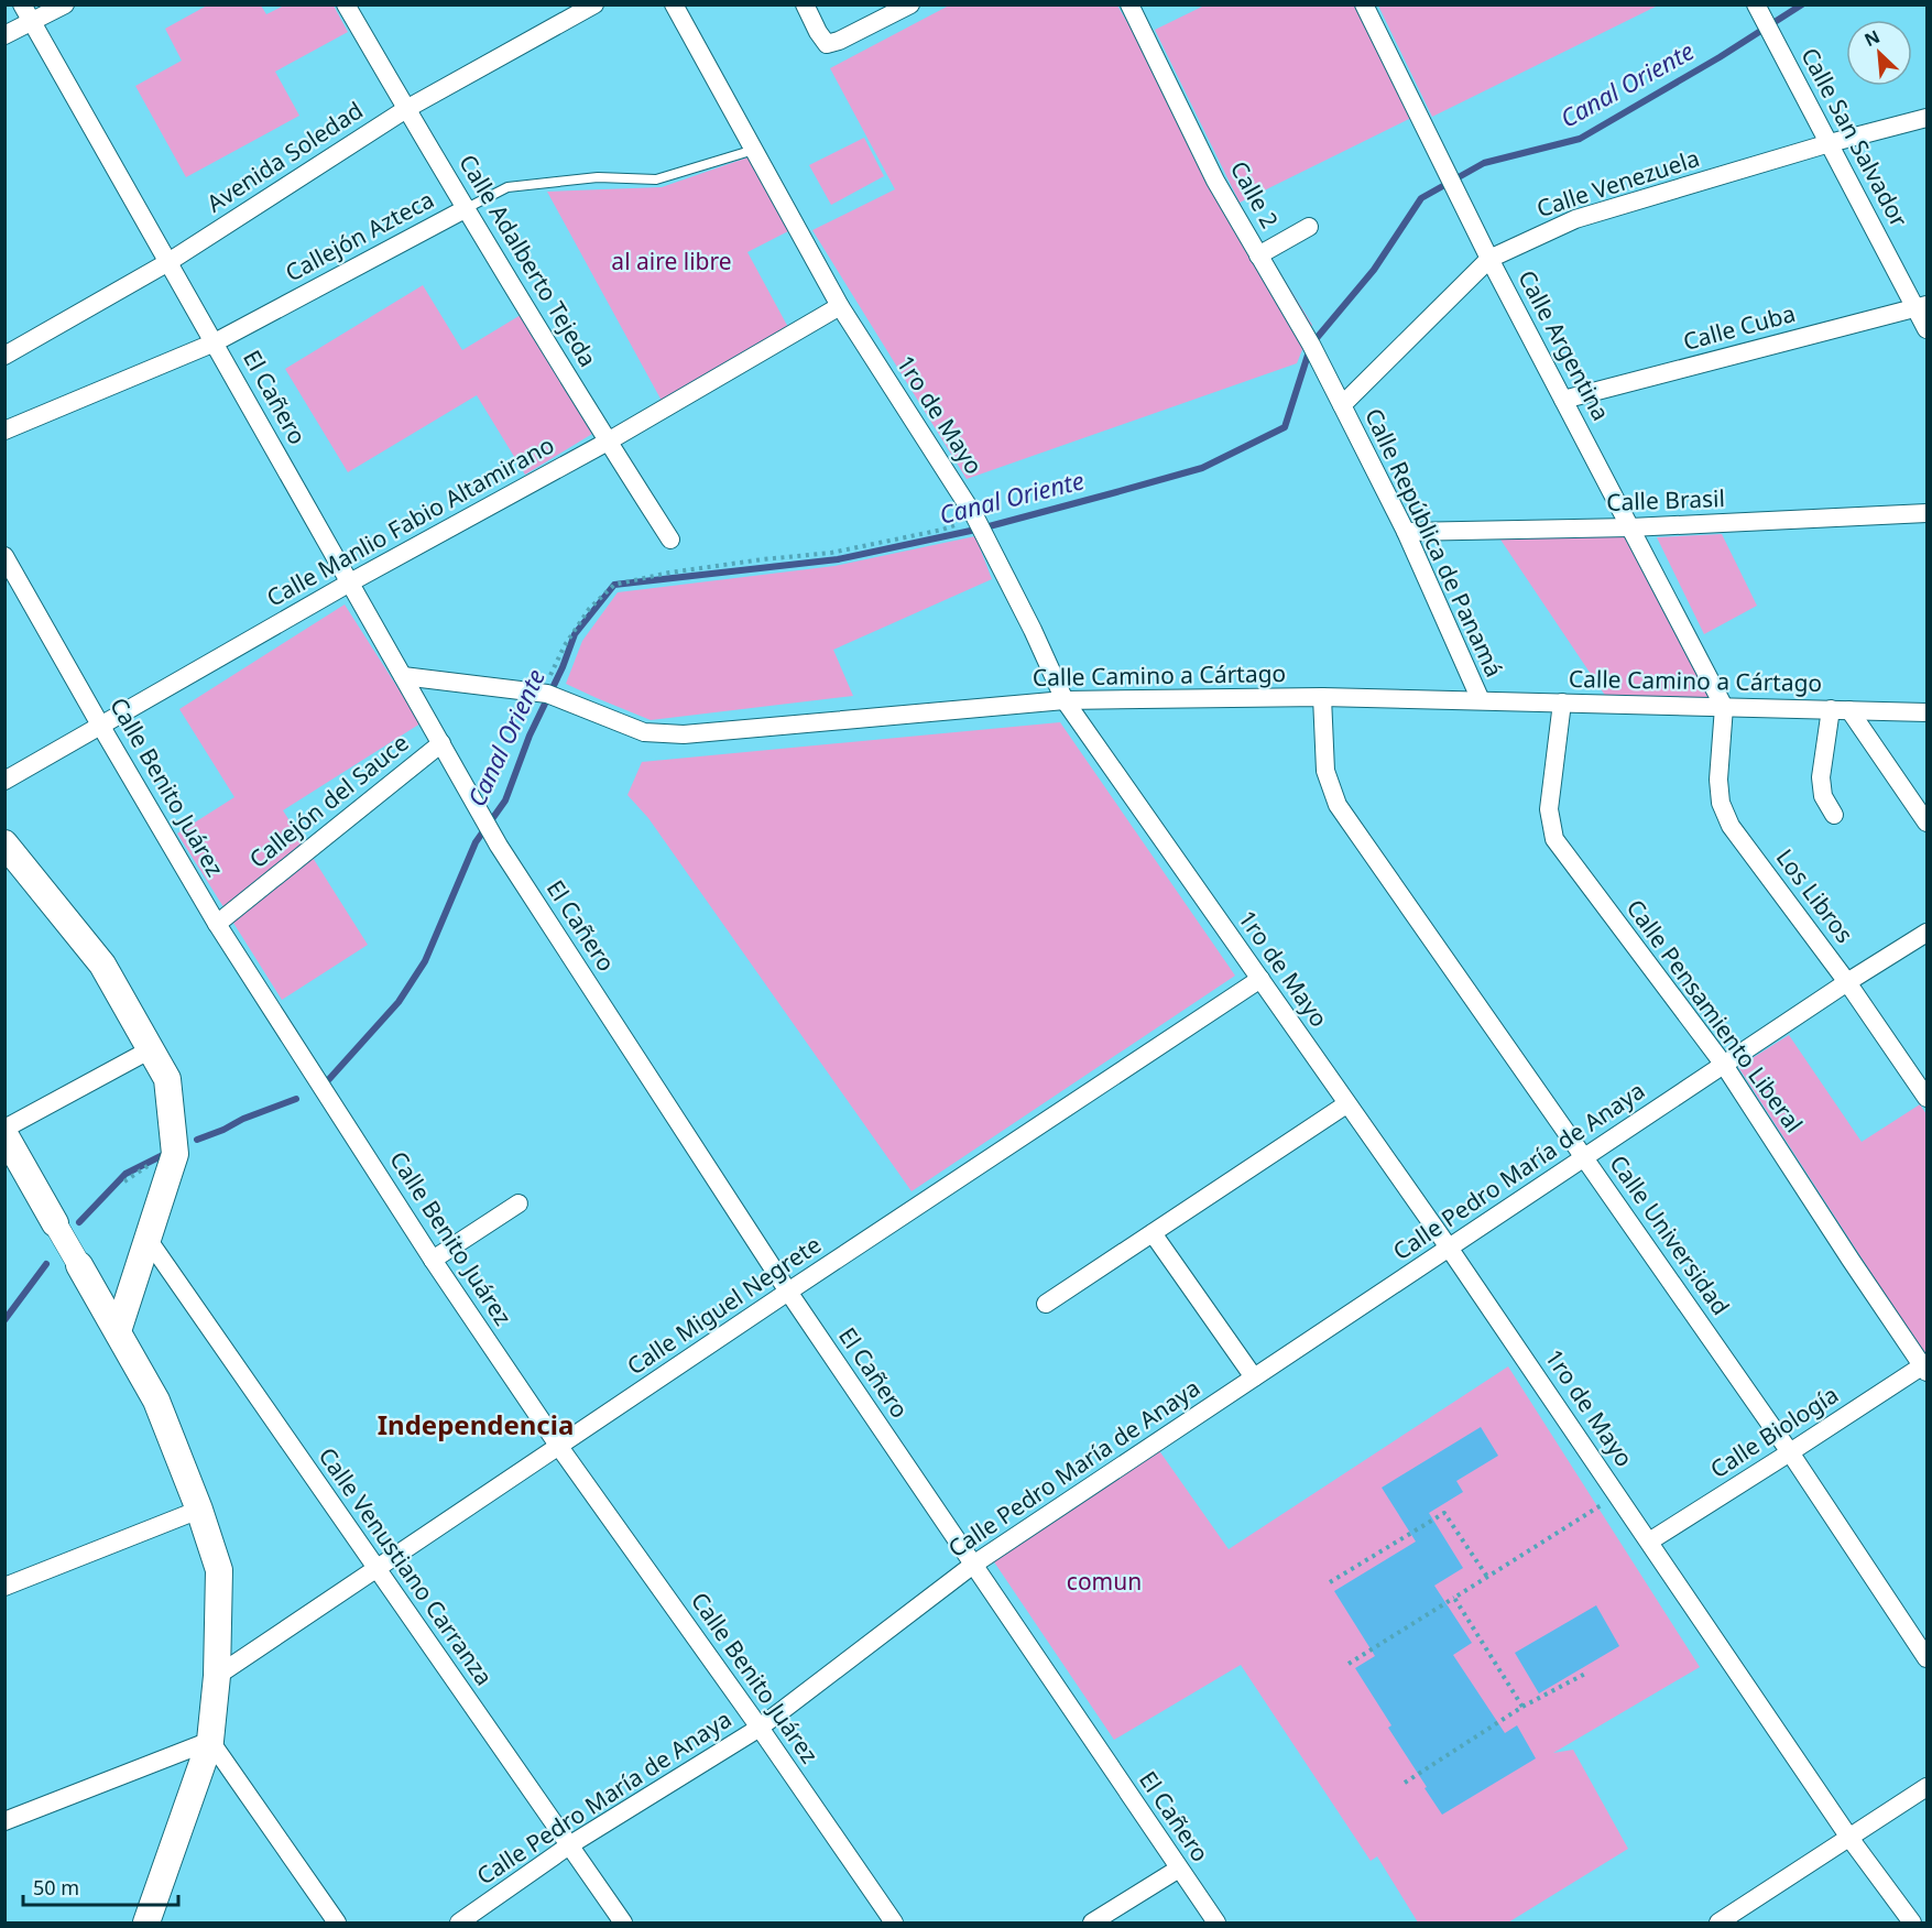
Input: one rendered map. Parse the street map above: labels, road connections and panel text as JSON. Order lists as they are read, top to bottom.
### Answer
{
  "streets": {
    "street": [
      "Calle San Salvador",
      "Avenida Soledad",
      "Calle Venezuela",
      "Calle 2",
      "Callejón Azteca",
      "Calle Adalberto Tejeda",
      "Calle Cuba",
      "Calle Argentina",
      "El Cañero",
      "1ro de Mayo",
      "Calle Brasil",
      "Calle Manlio Fabio Altamirano",
      "Calle República de Panamá",
      "Calle Camino a Cártago",
      "Calle Benito Juárez",
      "Callejón del Sauce",
      "Los Libros",
      "Calle Pensamiento Liberal",
      "Calle Pedro María de Anaya",
      "Calle Universidad",
      "Calle Miguel Negrete",
      "Calle Biología",
      "Calle Venustiano Carranza"
    ]
  },
  "crossings": [
    ["Calle San Salvador", "Calle Venezuela"],
    ["Calle San Salvador", "Calle Cuba"],
    ["Avenida Soledad", "Calle Adalberto Tejeda"],
    ["Avenida Soledad", "El Cañero"],
    ["Calle Venezuela", "Calle 2"],
    ["Calle Venezuela", "Calle Argentina"],
    ["Calle Venezuela", "Calle República de Panamá"],
    ["Calle 2", "Calle República de Panamá"],
    ["Callejón Azteca", "Calle Adalberto Tejeda"],
    ["Callejón Azteca", "El Cañero"],
    ["Callejón Azteca", "1ro de Mayo"],
    ["Calle Adalberto Tejeda", "Calle Manlio Fabio Altamirano"],
    ["Calle Cuba", "Calle Argentina"],
    ["Calle Argentina", "Calle Brasil"],
    ["Calle Argentina", "Calle Camino a Cártago"],
    ["Calle Argentina", "Los Libros"],
    ["El Cañero", "Calle Manlio Fabio Altamirano"],
    ["El Cañero", "Calle Camino a Cártago"],
    ["El Cañero", "Callejón del Sauce"],
    ["El Cañero", "Calle Pedro María de Anaya"],
    ["El Cañero", "Calle Miguel Negrete"],
    ["1ro de Mayo", "Calle Manlio Fabio Altamirano"],
    ["1ro de Mayo", "Calle Camino a Cártago"],
    ["1ro de Mayo", "Calle Pedro María de Anaya"],
    ["1ro de Mayo", "Calle Miguel Negrete"],
    ["1ro de Mayo", "Calle Biología"],
    ["Calle Brasil", "Calle República de Panamá"],
    ["Calle Manlio Fabio Altamirano", "Calle Benito Juárez"],
    ["Calle República de Panamá", "Calle Camino a Cártago"],
    ["Calle Camino a Cártago", "Los Libros"],
    ["Calle Camino a Cártago", "Calle Pensamiento Liberal"],
    ["Calle Camino a Cártago", "Calle Universidad"],
    ["Calle Benito Juárez", "Callejón del Sauce"],
    ["Calle Benito Juárez", "Calle Pedro María de Anaya"],
    ["Calle Benito Juárez", "Calle Miguel Negrete"],
    ["Los Libros", "Calle Pedro María de Anaya"],
    ["Calle Pensamiento Liberal", "Calle Pedro María de Anaya"],
    ["Calle Pensamiento Liberal", "Calle Biología"],
    ["Calle Pedro María de Anaya", "Calle Universidad"],
    ["Calle Pedro María de Anaya", "Calle Venustiano Carranza"],
    ["Calle Universidad", "Calle Biología"],
    ["Calle Miguel Negrete", "Calle Venustiano Carranza"]
  ],
  "districts": ["Independencia"],
  "water": ["Canal Oriente"],
  "parks": ["al aire libre", "comun"],
  "scale_bar": "50 m",
  "north": "top left"
}
